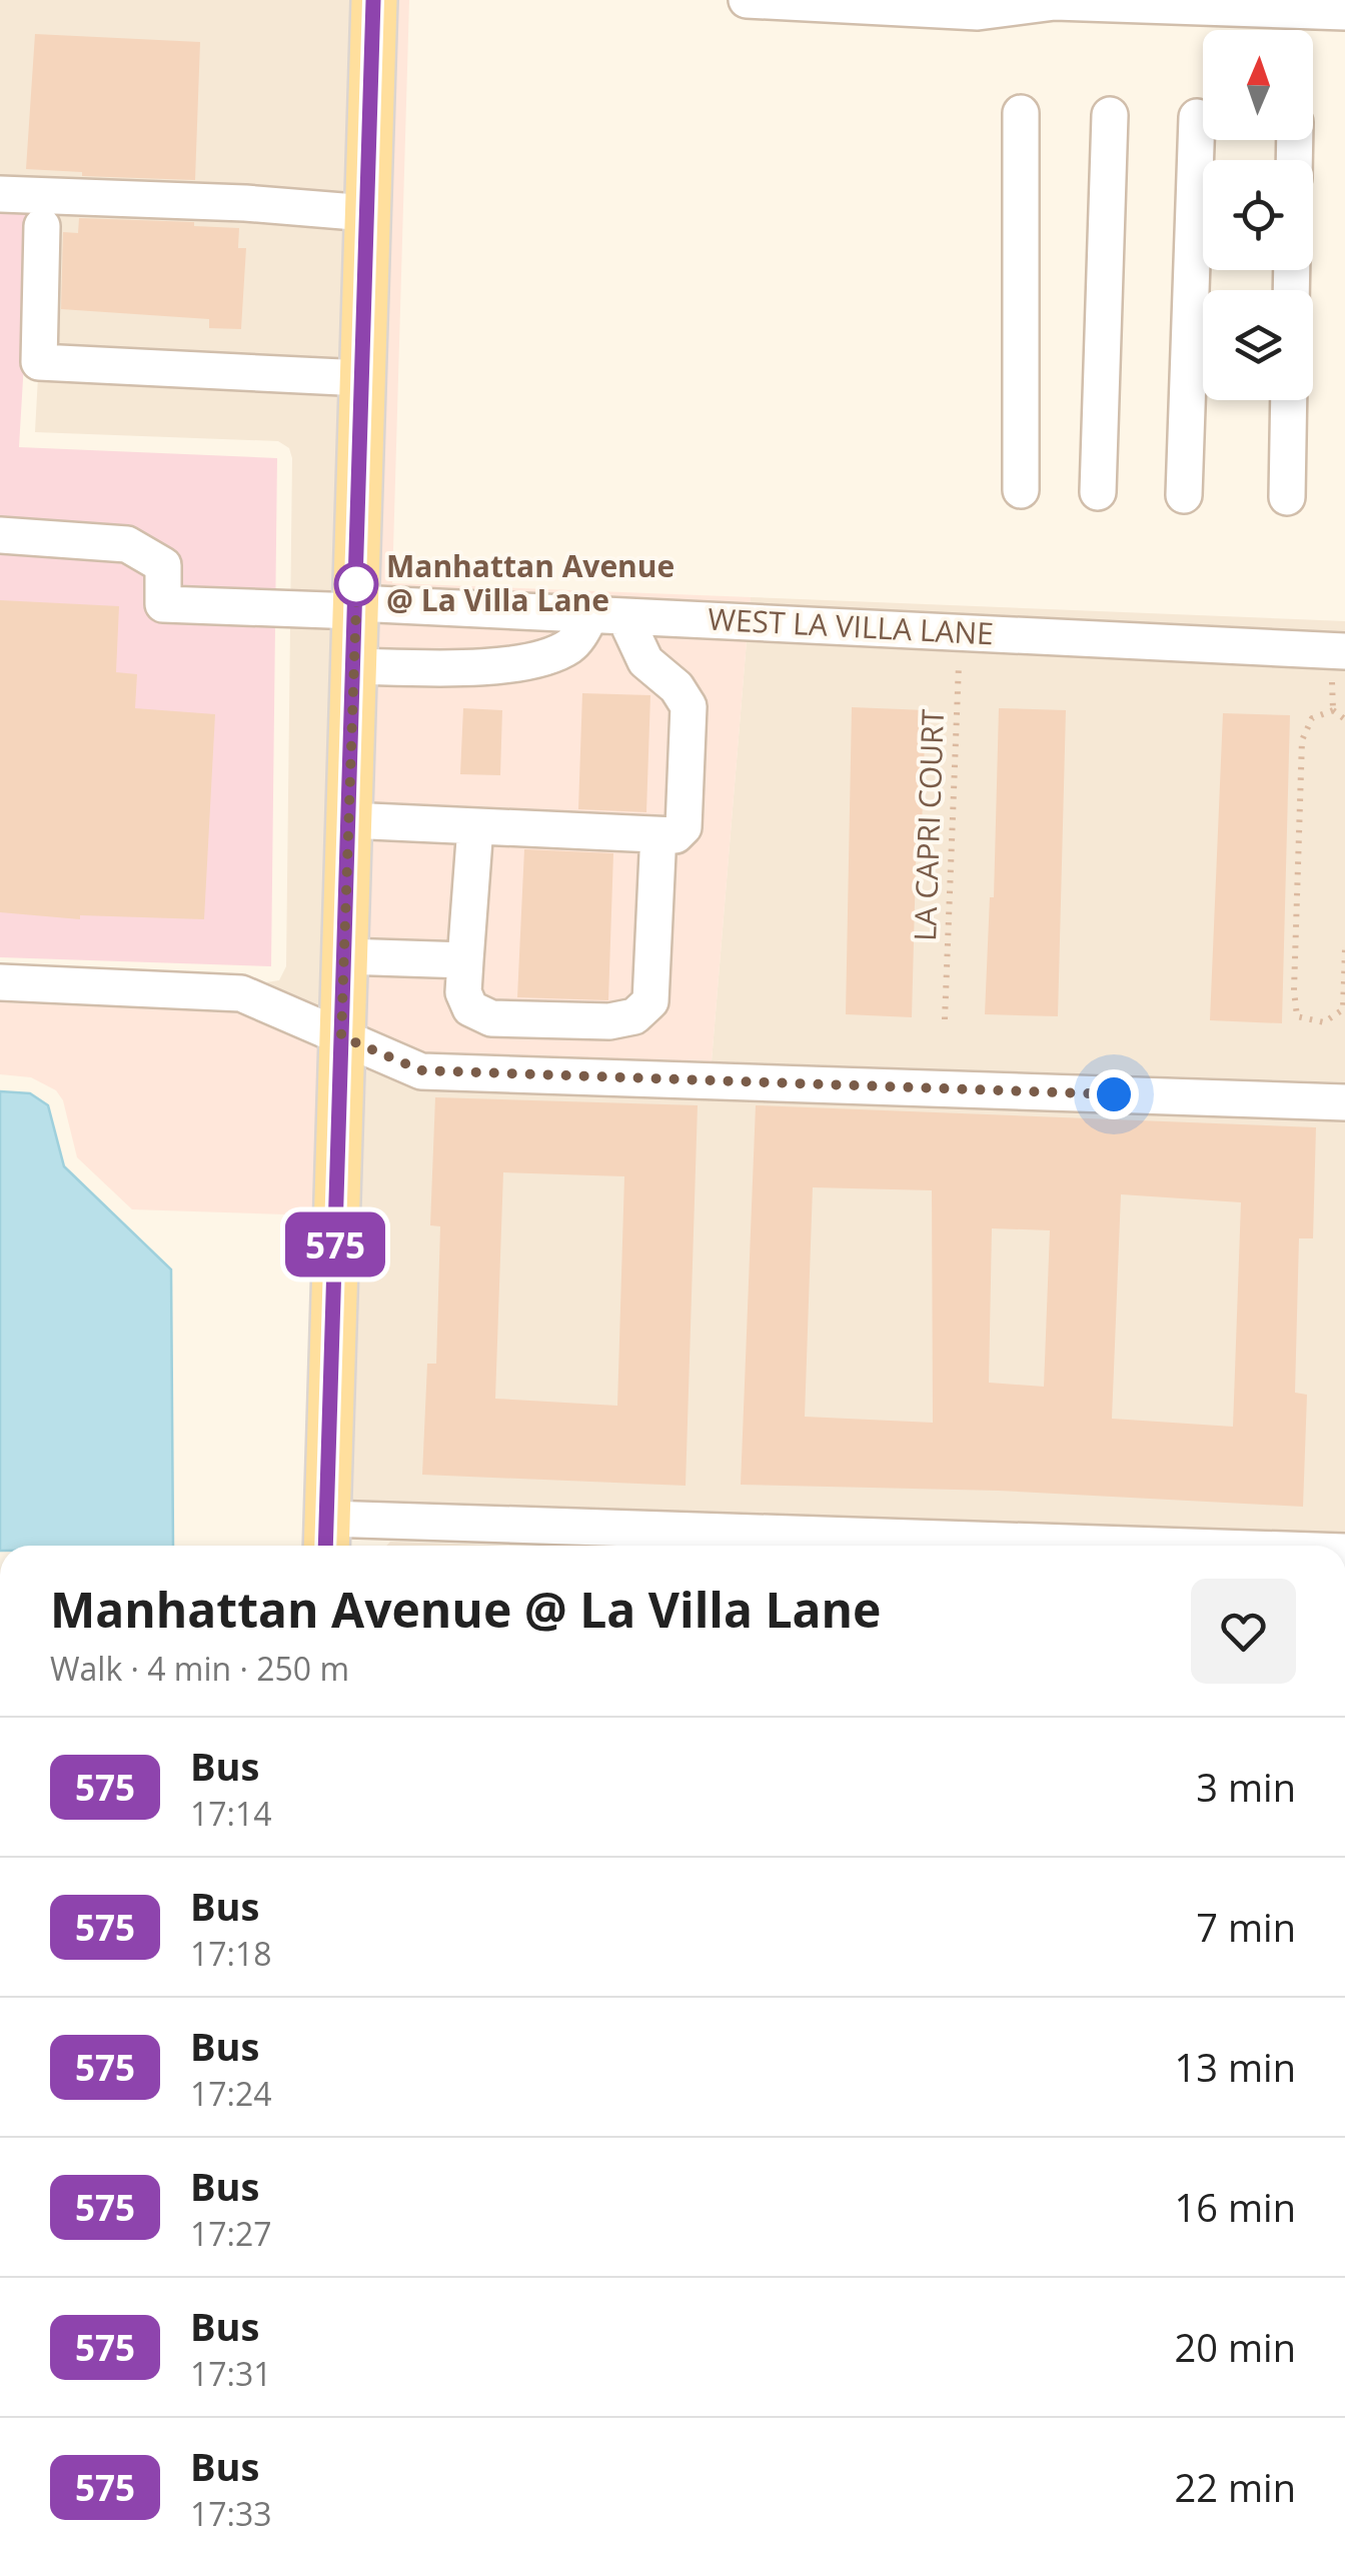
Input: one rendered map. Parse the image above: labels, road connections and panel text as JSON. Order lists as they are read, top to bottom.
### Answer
{
  "streets": {
    "street": ["WEST LA VILLA LANE"],
    "path": ["LA CAPRI COURT"]
  },
  "crossings": [
    ["WEST LA VILLA LANE", "LA CAPRI COURT"]
  ],
  "places": ["Manhattan Avenue @ La Villa Lane"],
  "lines": ["bus line 575"],
  "north": "top",
  "page": {
    "on_map": "575",
    "heading": ["Manhattan Avenue @ La Villa Lane", "Walk · 4 min · 250 m"],
    "list": [
      {
        "mark": "575",
        "name": "Bus",
        "note": "17:14",
        "value": "3 min"
      },
      {
        "mark": "575",
        "name": "Bus",
        "note": "17:18",
        "value": "7 min"
      },
      {
        "mark": "575",
        "name": "Bus",
        "note": "17:24",
        "value": "13 min"
      },
      {
        "mark": "575",
        "name": "Bus",
        "note": "17:27",
        "value": "16 min"
      },
      {
        "mark": "575",
        "name": "Bus",
        "note": "17:31",
        "value": "20 min"
      },
      {
        "mark": "575",
        "name": "Bus",
        "note": "17:33",
        "value": "22 min"
      }
    ]
  }
}
